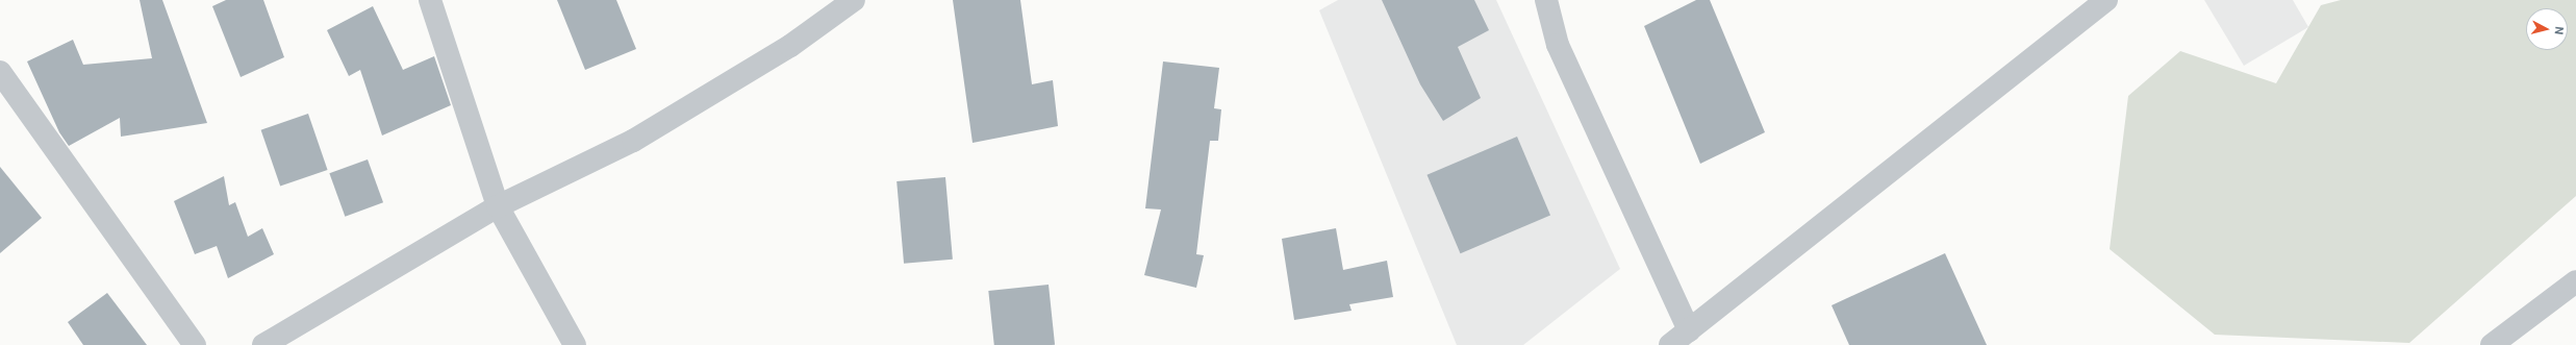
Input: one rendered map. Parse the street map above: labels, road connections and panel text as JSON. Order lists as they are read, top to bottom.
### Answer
{
  "north": "right"
}
